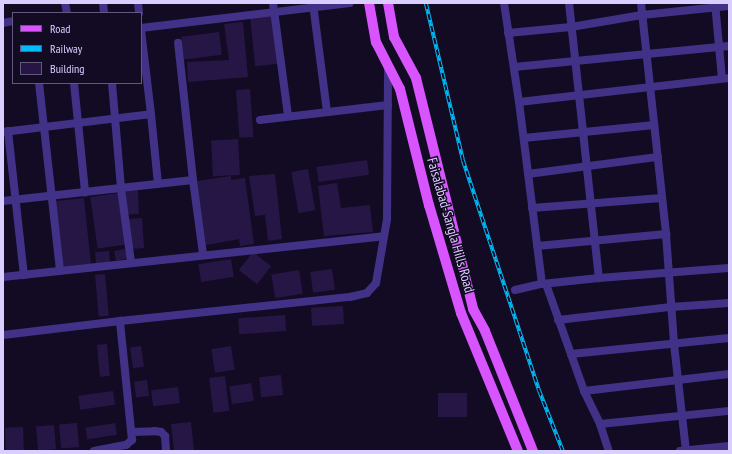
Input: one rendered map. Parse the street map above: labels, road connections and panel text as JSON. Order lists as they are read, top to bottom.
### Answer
{
  "streets": {
    "main road": ["Faisalabad-Sangla Hills Road"]
  },
  "legend": ["Road", "Railway", "Building"]
}
